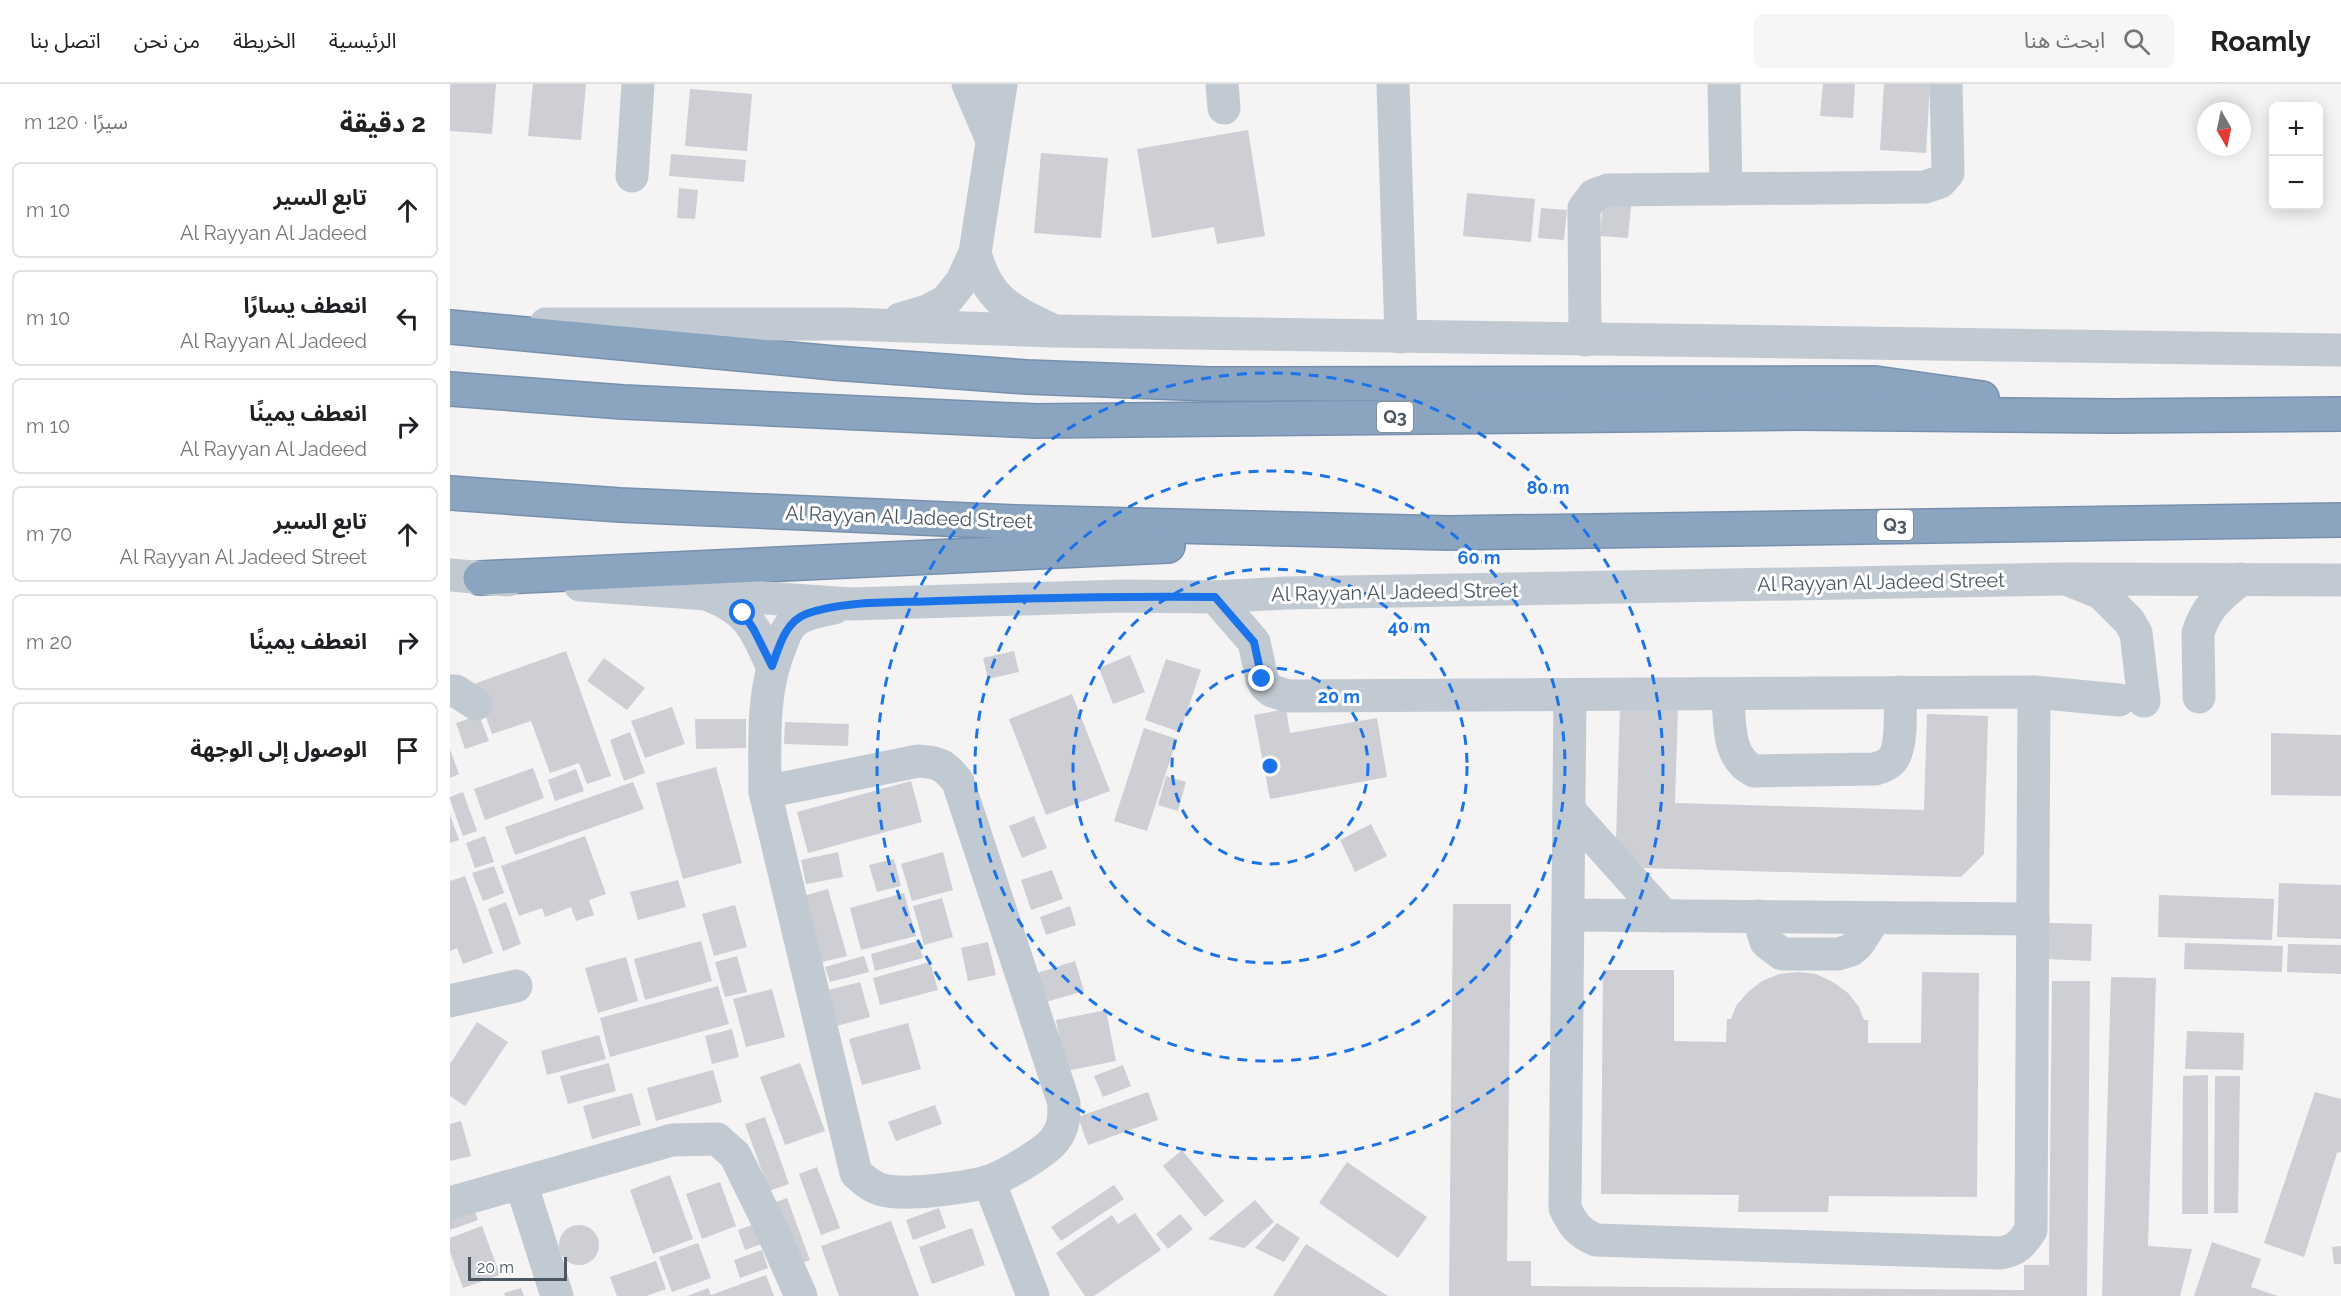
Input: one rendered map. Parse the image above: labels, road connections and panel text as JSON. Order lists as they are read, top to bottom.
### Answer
{
  "streets": {
    "highway": ["Q3", "Al Rayyan Al Jadeed Street"]
  },
  "scale_bar": "20 m",
  "north": "bottom",
  "page": {
    "header": "Roamly",
    "search": "ابحث هنا",
    "nav": [
      "الرئيسية",
      "الخريطة",
      "من نحن",
      "اتصل بنا"
    ],
    "heading": ["2 دقيقة", "سيرًا · 120 m"],
    "map_buttons": ["+", "−"],
    "list": [
      ["تابع السير", "Al Rayyan Al Jadeed", "10 m"],
      ["انعطف يسارًا", "Al Rayyan Al Jadeed", "10 m"],
      ["انعطف يمينًا", "Al Rayyan Al Jadeed", "10 m"],
      ["تابع السير", "Al Rayyan Al Jadeed Street", "70 m"],
      ["انعطف يمينًا", "20 m"],
      "الوصول إلى الوجهة"
    ],
    "scale": "20 m"
  },
  "rings": [
    "80 m",
    "60 m",
    "40 m",
    "20 m"
  ]
}
